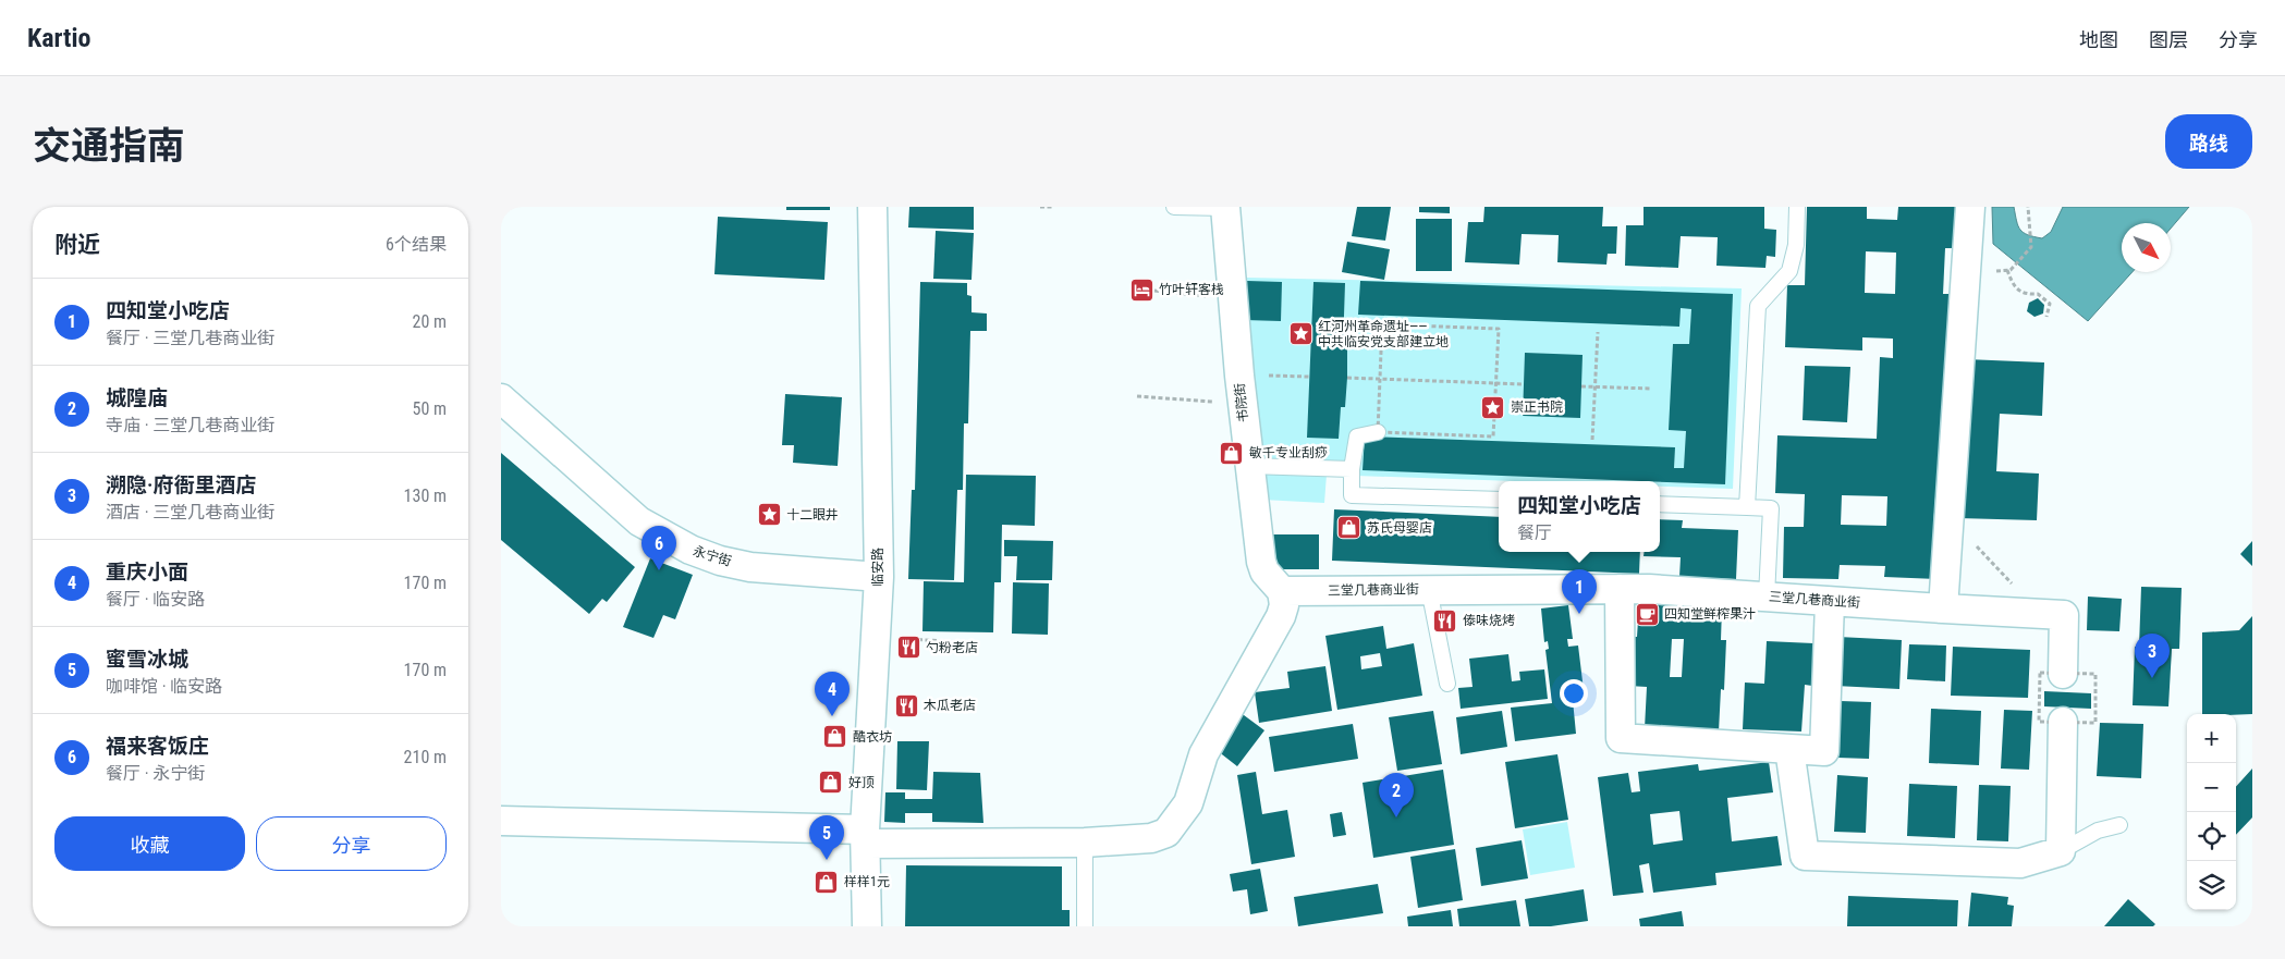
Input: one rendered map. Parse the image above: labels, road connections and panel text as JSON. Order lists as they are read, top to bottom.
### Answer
{
  "streets": {
    "street": [
      "书院街",
      "永宁街",
      "临安路",
      "三堂几巷商业街"
    ]
  },
  "crossings": [
    ["书院街", "三堂几巷商业街"],
    ["永宁街", "临安路"]
  ],
  "places": {
    "hotel": ["竹叶轩客栈"],
    "place": ["红河州革命遗址—— 中共临安党支部建立地", "崇正书院", "十二眼井"],
    "shop": [
      "敏千专业刮痧",
      "苏氏母婴店",
      "酷衣坊",
      "好顶",
      "样样1元"
    ],
    "cafe": ["四知堂鲜榨果汁"],
    "restaurant": ["傣味烧烤", "勺粉老店", "木瓜老店"]
  },
  "north": "bottom right",
  "page": {
    "header": "Kartio",
    "nav": ["地图", "图层", "分享"],
    "title": "交通指南",
    "buttons": [
      "路线",
      ["收藏", "分享"]
    ],
    "heading": ["附近", "6个结果"],
    "list": [
      {
        "mark": "1",
        "name": "四知堂小吃店",
        "note": "餐厅 · 三堂几巷商业街",
        "value": "20 m"
      },
      {
        "mark": "2",
        "name": "城隍庙",
        "note": "寺庙 · 三堂几巷商业街",
        "value": "50 m"
      },
      {
        "mark": "3",
        "name": "溯隐·府衙里酒店",
        "note": "酒店 · 三堂几巷商业街",
        "value": "130 m"
      },
      {
        "mark": "4",
        "name": "重庆小面",
        "note": "餐厅 · 临安路",
        "value": "170 m"
      },
      {
        "mark": "5",
        "name": "蜜雪冰城",
        "note": "咖啡馆 · 临安路",
        "value": "170 m"
      },
      {
        "mark": "6",
        "name": "福来客饭庄",
        "note": "餐厅 · 永宁街",
        "value": "210 m"
      }
    ],
    "popup": ["四知堂小吃店", "餐厅"],
    "pins": [
      "6",
      "1",
      "3",
      "4",
      "2",
      "5"
    ],
    "map_buttons": ["+", "−"]
  }
}
